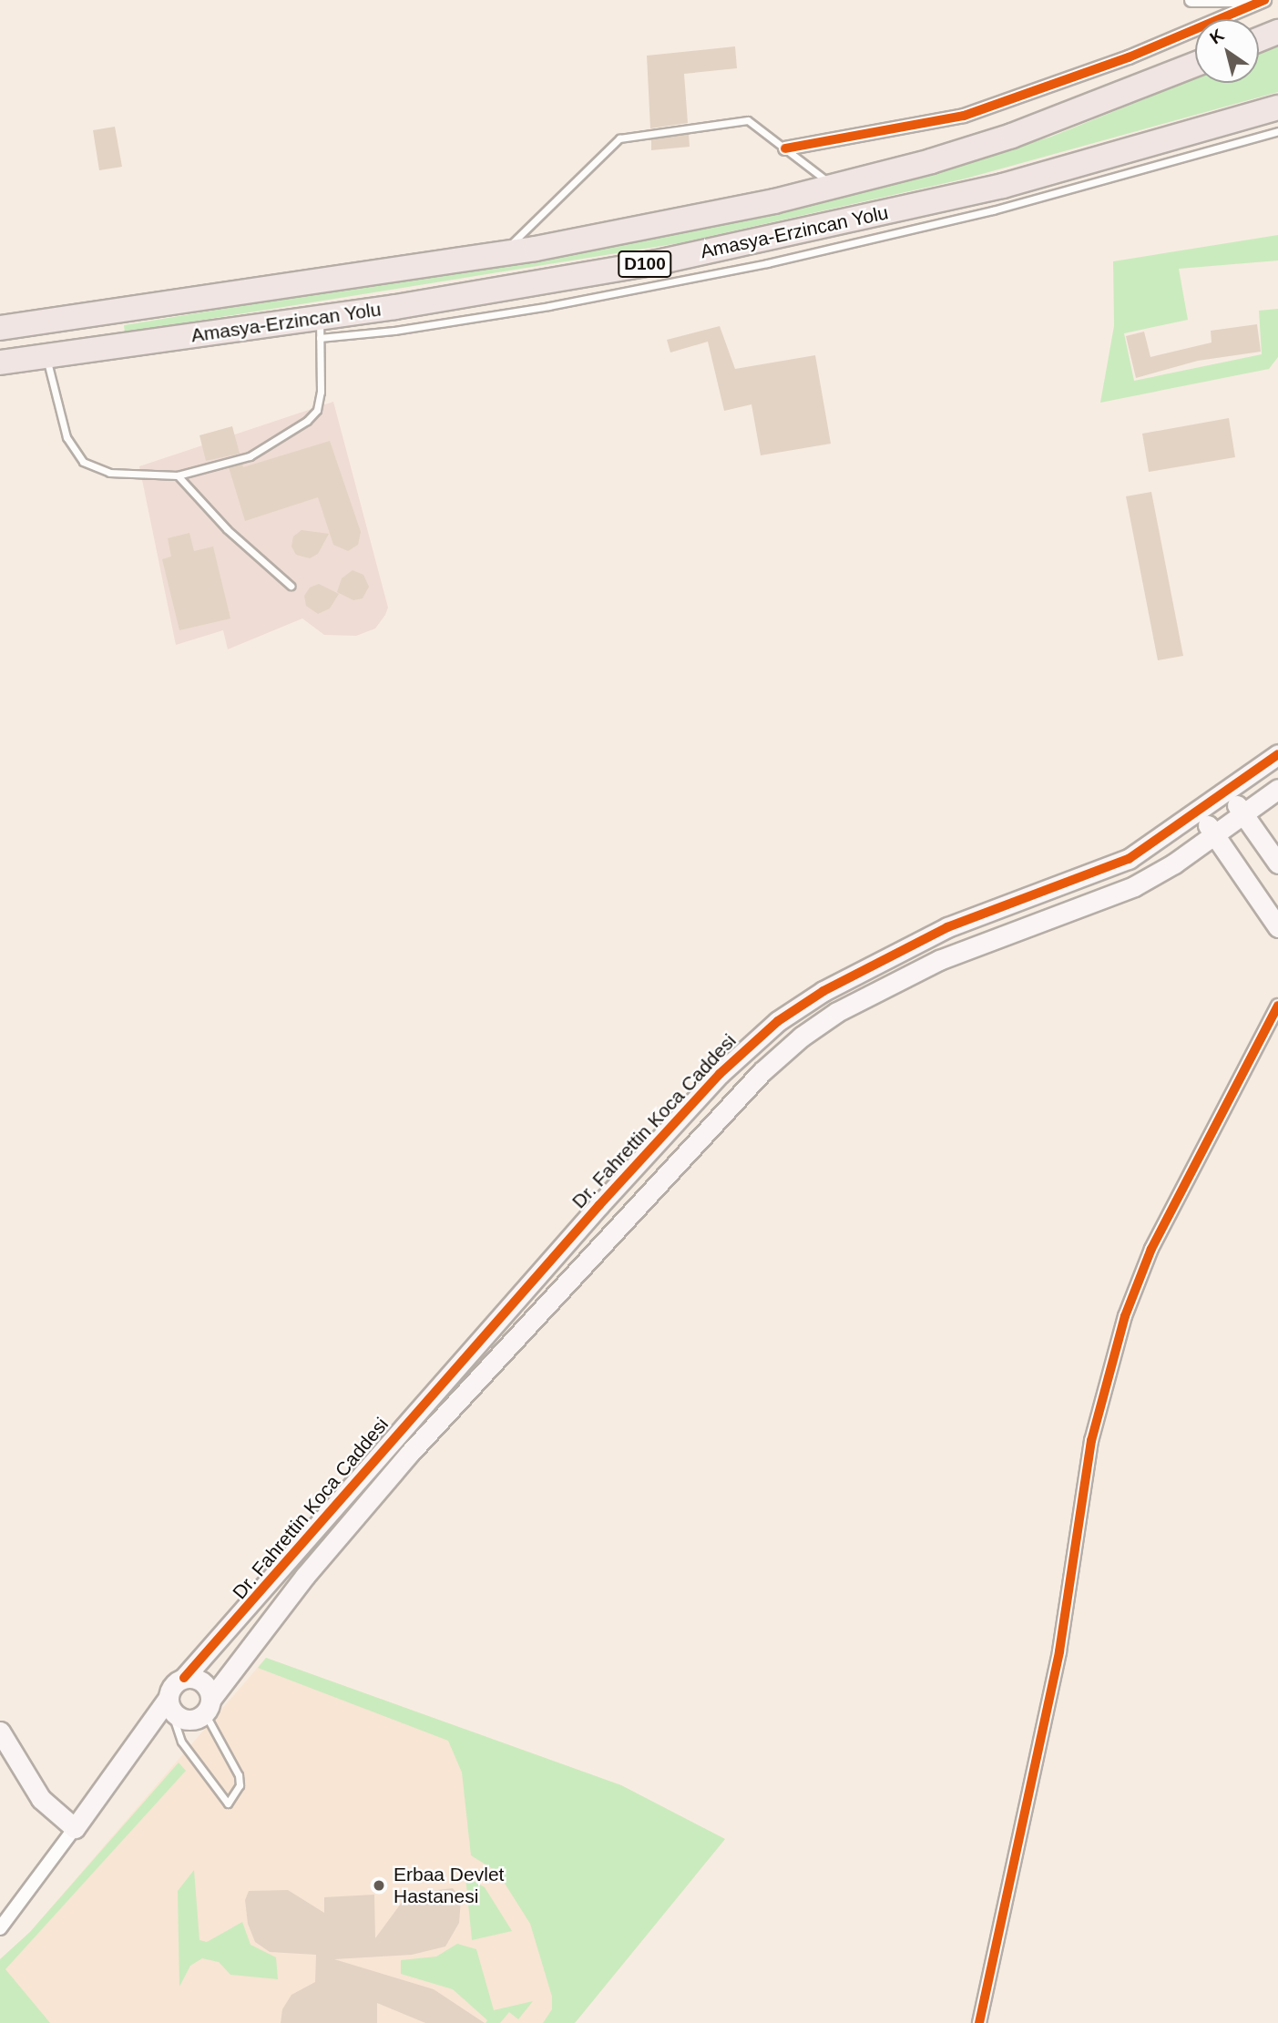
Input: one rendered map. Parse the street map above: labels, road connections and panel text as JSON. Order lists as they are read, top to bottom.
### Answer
{
  "streets": {
    "highway": ["Amasya-Erzincan Yolu", "D100"],
    "street": ["Dr. Fahrettin Koca Caddesi"]
  },
  "places": ["Erbaa Devlet Hastanesi"],
  "north": "top left"
}
